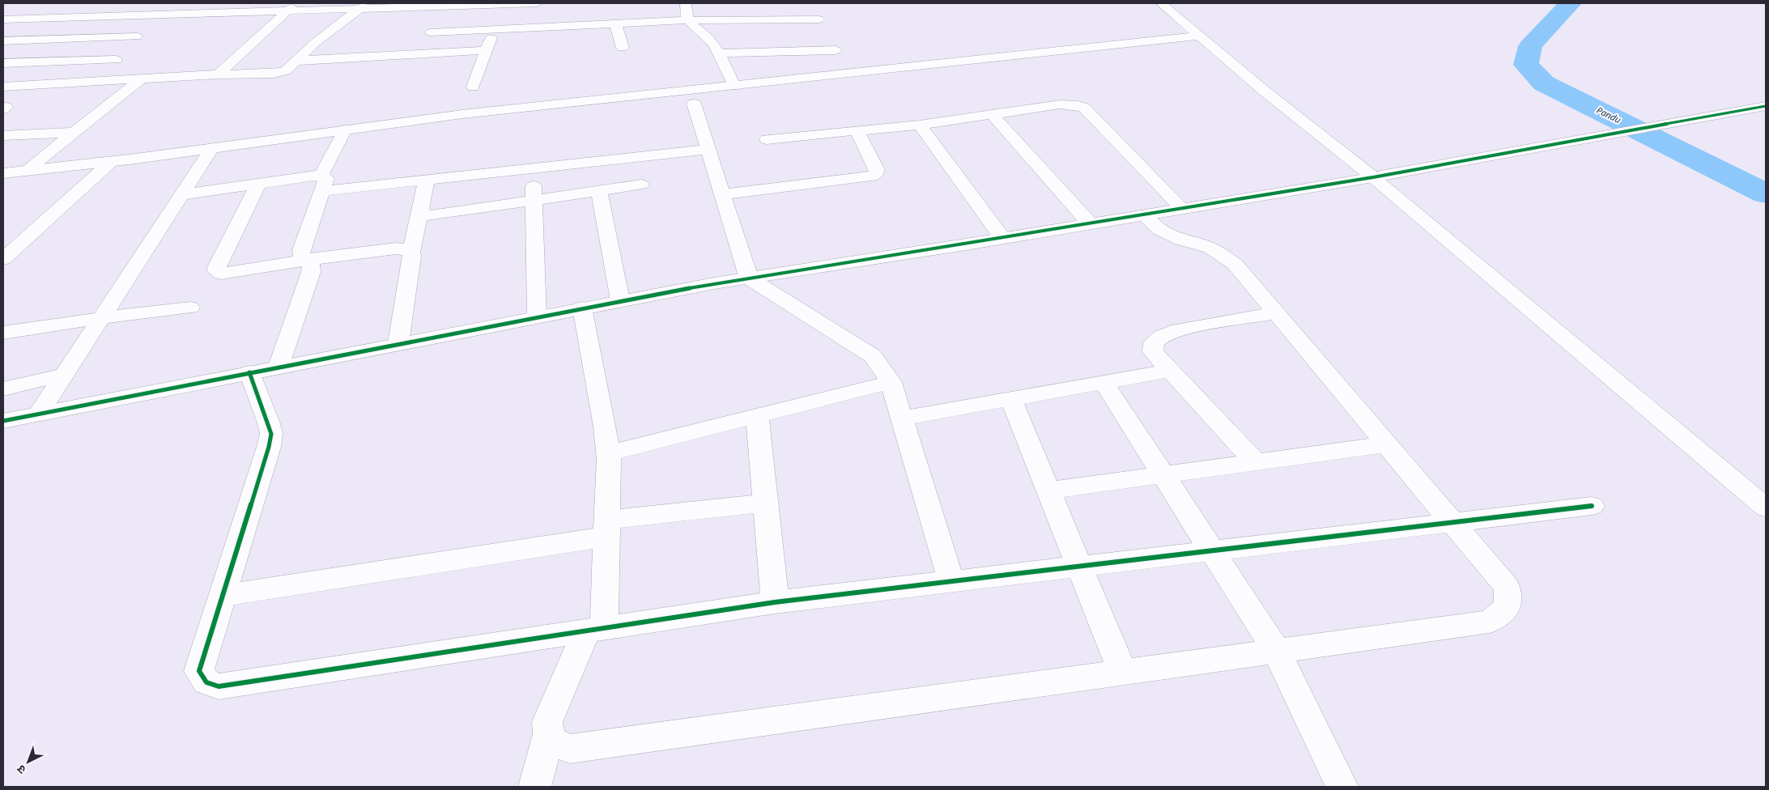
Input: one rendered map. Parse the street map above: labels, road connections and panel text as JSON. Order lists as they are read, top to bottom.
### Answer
{
  "water": ["Pandu"],
  "north": "bottom left"
}
